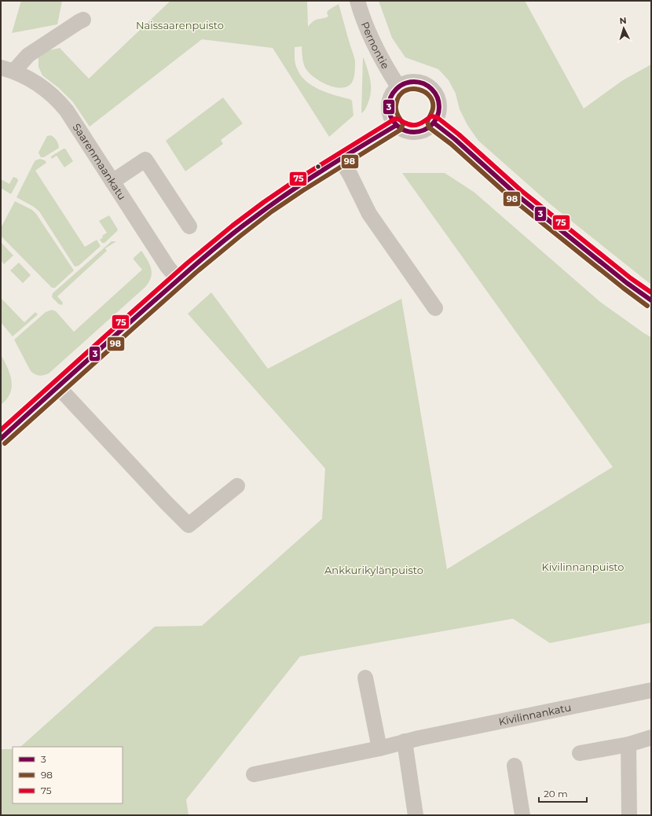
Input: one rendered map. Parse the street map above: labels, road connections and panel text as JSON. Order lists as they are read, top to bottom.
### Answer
{
  "streets": {
    "street": ["Pernontie", "Saarenmaankatu", "Kivilinnankatu"]
  },
  "parks": ["Naissaarenpuisto", "Kivilinnanpuisto", "Ankkurikylänpuisto"],
  "lines": ["transit line 3", "transit line 98", "transit line 75"],
  "legend": ["3", "98", "75"],
  "scale_bar": "20 m",
  "north": "top"
}
